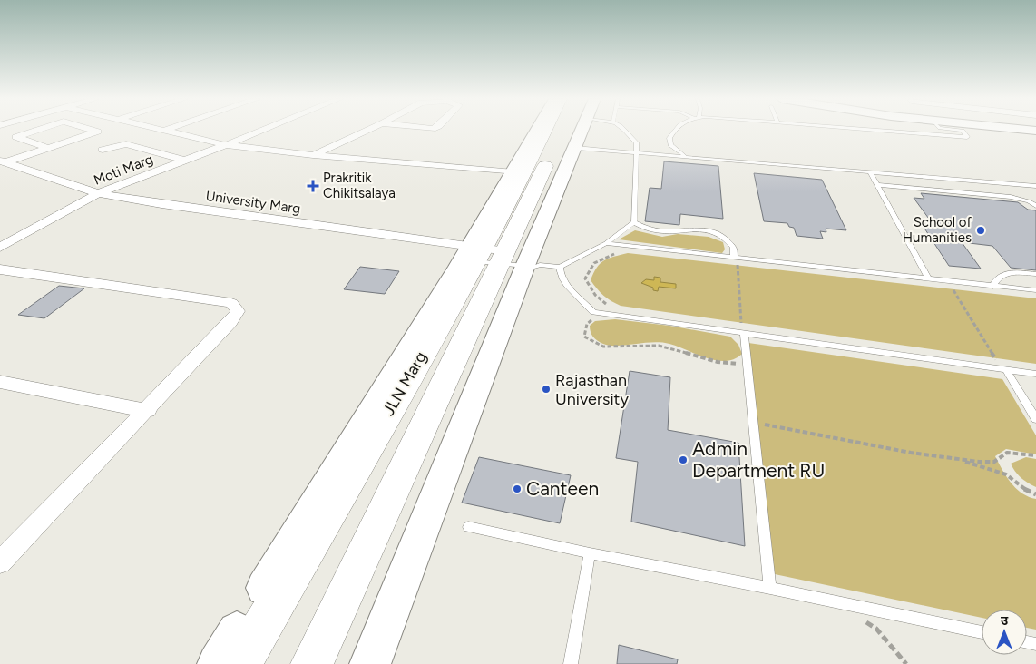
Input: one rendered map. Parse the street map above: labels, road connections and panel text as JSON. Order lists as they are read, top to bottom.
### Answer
{
  "streets": {
    "main road": ["JLN Marg"],
    "street": ["Moti Marg", "University Marg"]
  },
  "crossings": [
    ["Moti Marg", "University Marg"],
    ["University Marg", "JLN Marg"]
  ],
  "places": {
    "health": ["Prakritik Chikitsalaya"],
    "other": [
      "School of Humanities",
      "Rajasthan University",
      "Admin Department RU",
      "Canteen"
    ]
  },
  "north": "top"
}
